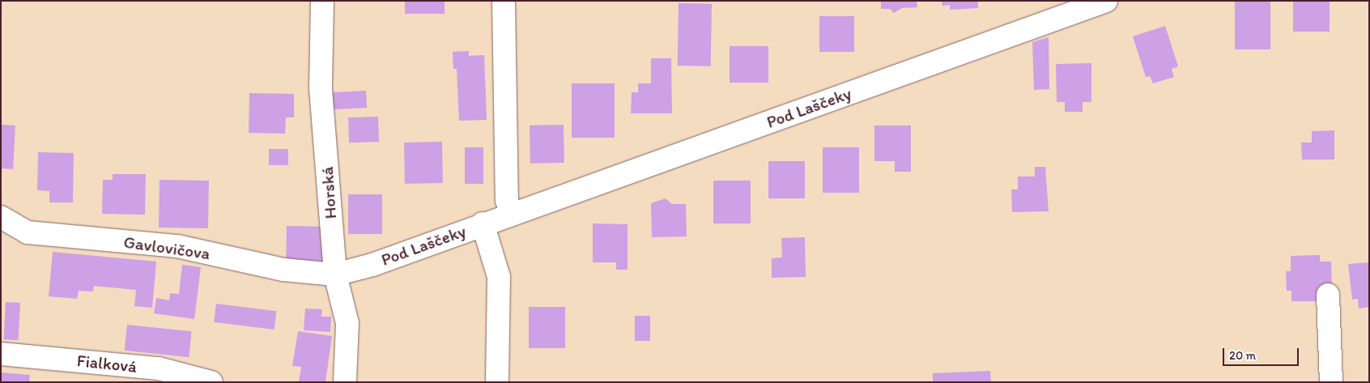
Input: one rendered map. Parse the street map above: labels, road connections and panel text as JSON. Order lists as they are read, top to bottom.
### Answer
{
  "streets": {
    "street": [
      "Pod Laščeky",
      "Horská",
      "Gavlovičova",
      "Fialková"
    ]
  },
  "crossings": [
    ["Pod Laščeky", "Horská"],
    ["Pod Laščeky", "Gavlovičova"],
    ["Horská", "Gavlovičova"]
  ],
  "scale_bar": "20 m"
}
